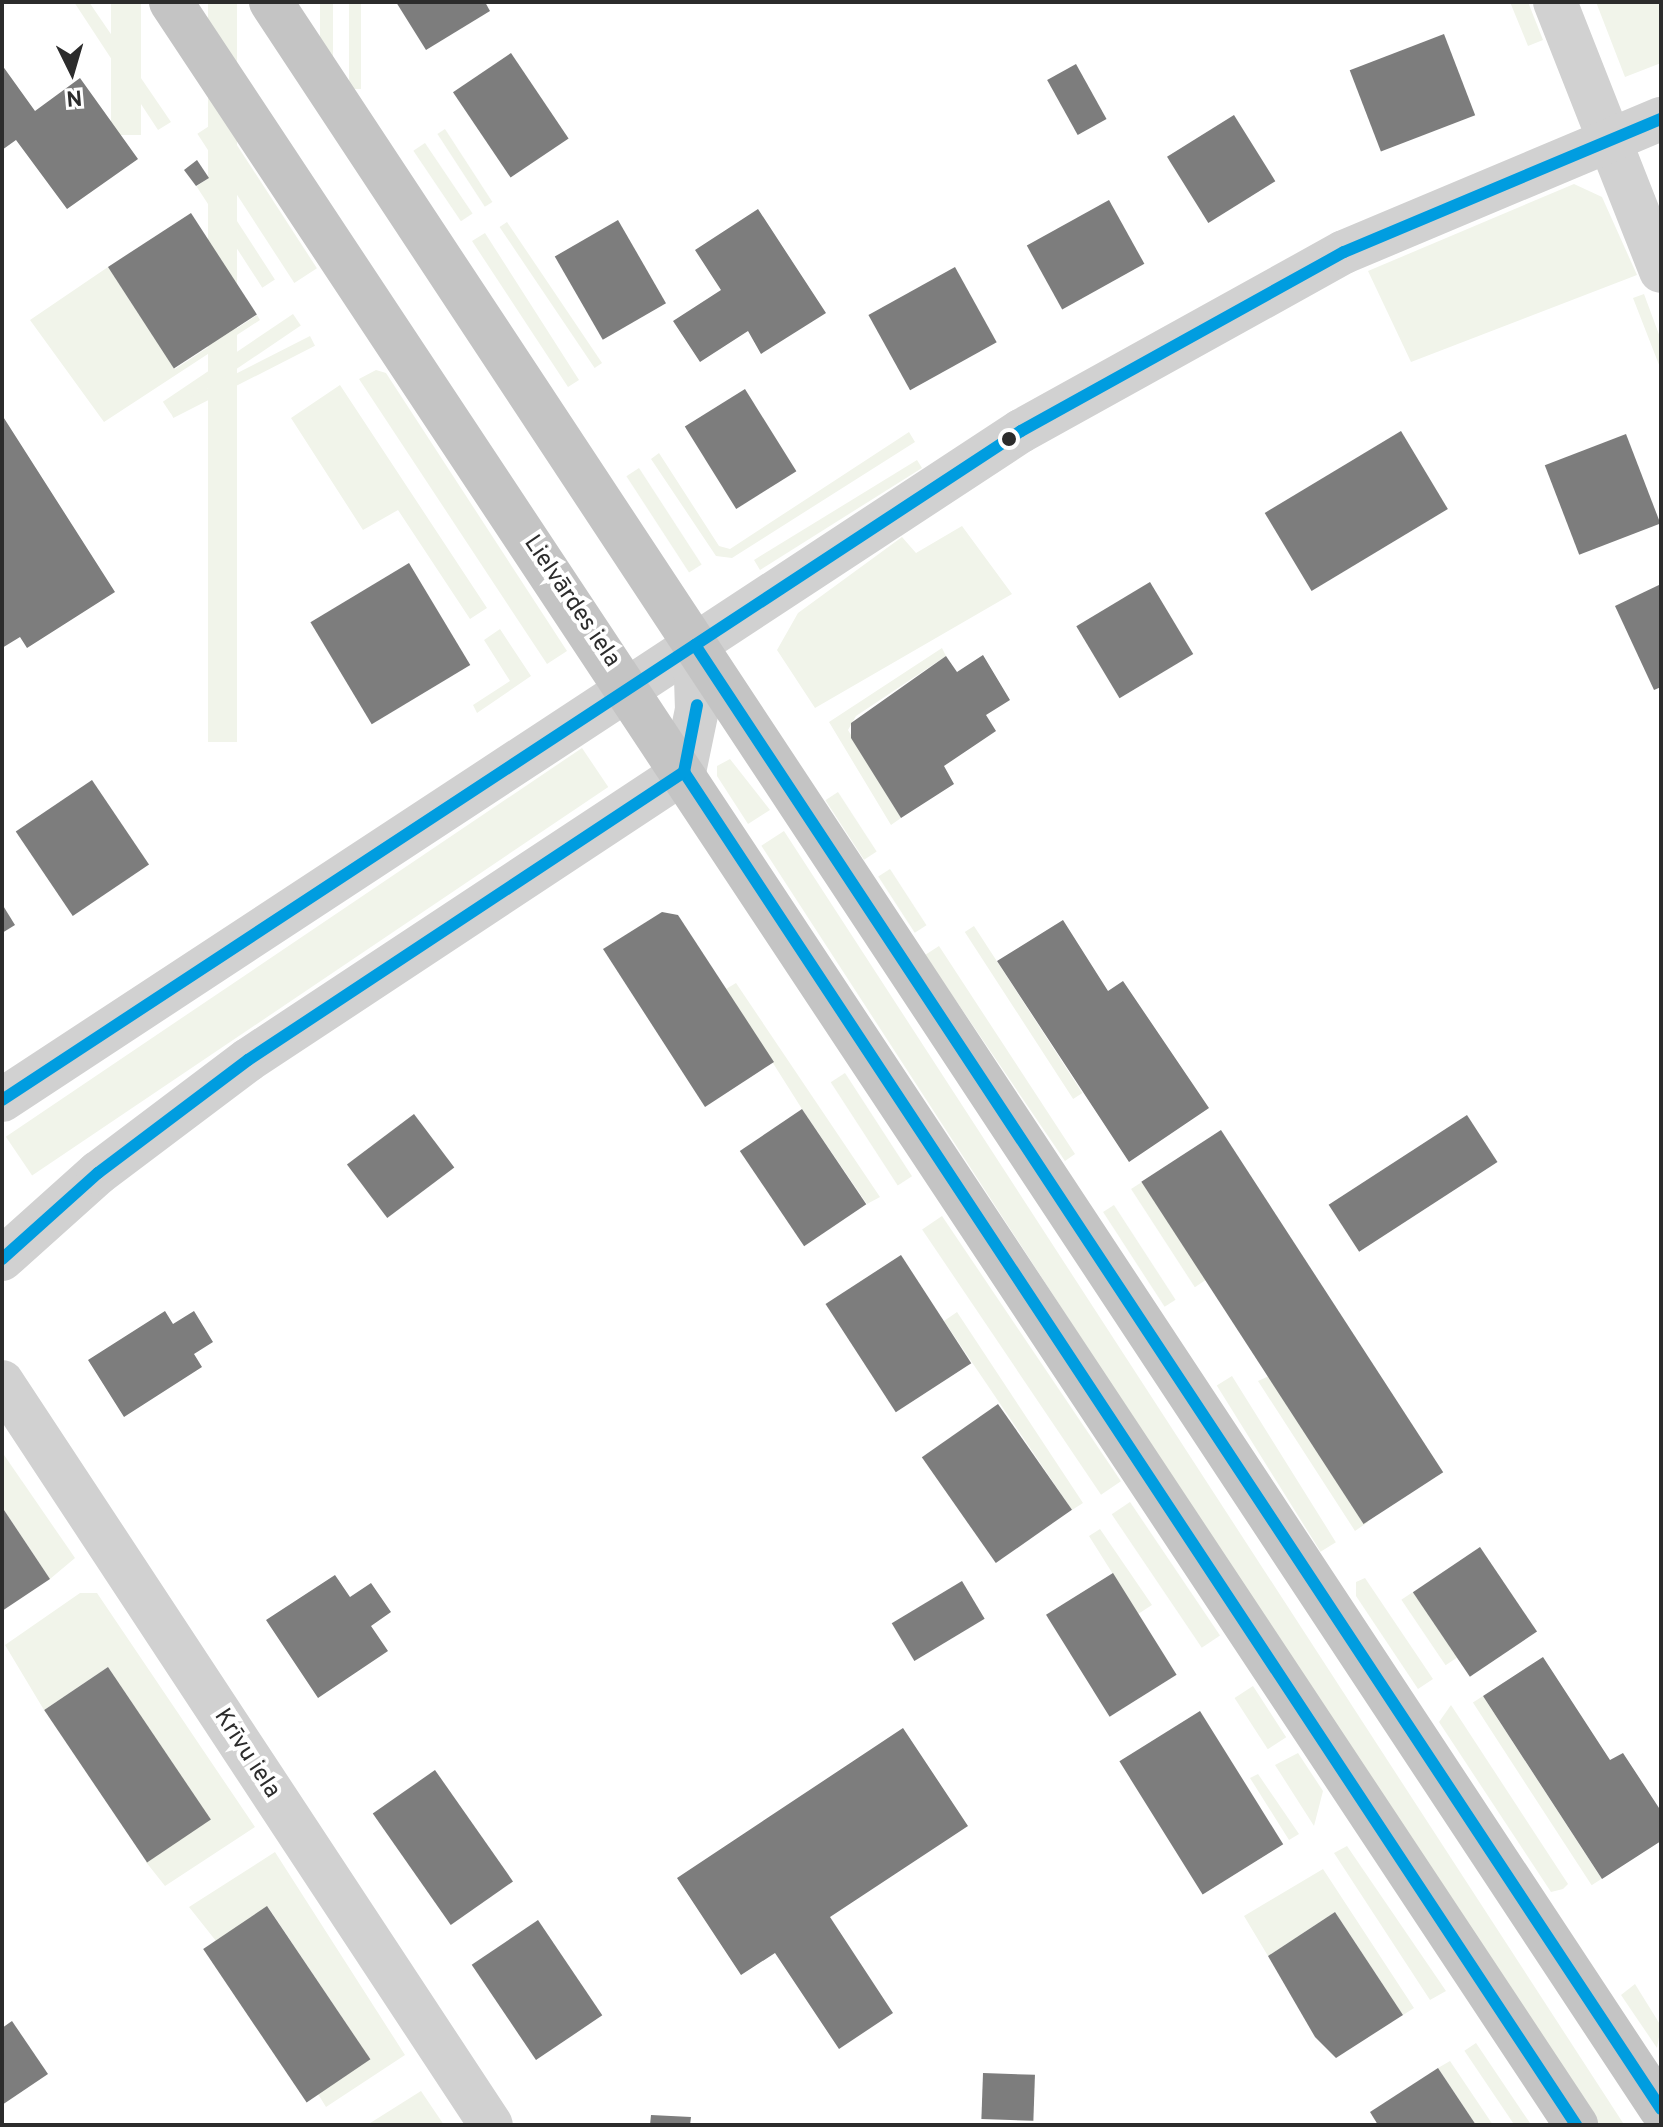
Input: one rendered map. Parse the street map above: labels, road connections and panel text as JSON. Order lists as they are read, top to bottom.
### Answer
{
  "streets": {
    "main road": ["Lielvārdes iela"],
    "street": ["Krīvu iela"]
  },
  "north": "bottom"
}
